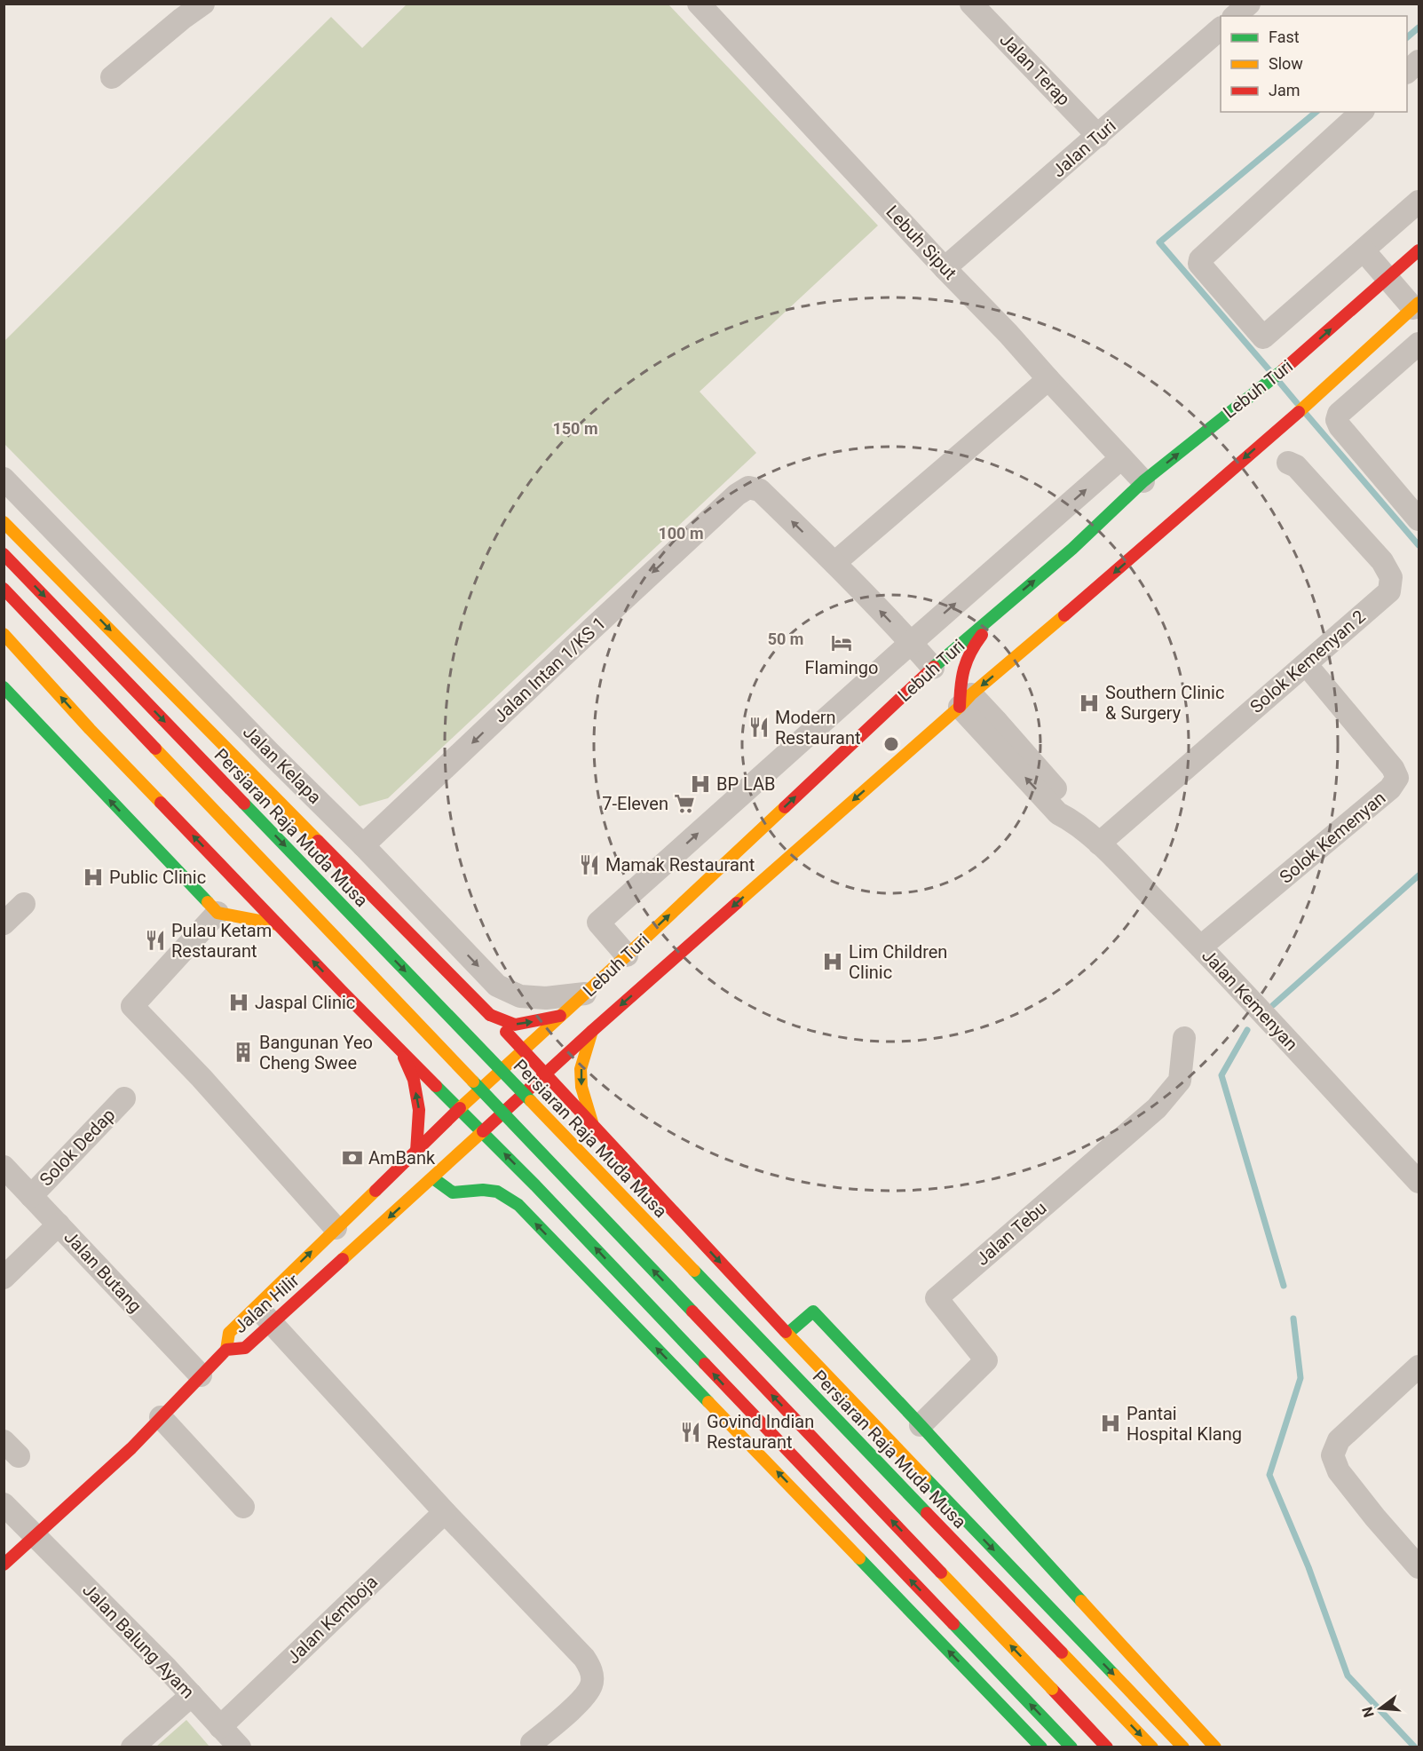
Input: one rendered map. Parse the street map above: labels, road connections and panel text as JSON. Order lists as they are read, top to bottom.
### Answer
{
  "streets": {
    "main road": ["Lebuh Turi", "Persiaran Raja Muda Musa", "Jalan Hilir"],
    "street": [
      "Jalan Terap",
      "Jalan Turi",
      "Lebuh Siput",
      "Solok Kemenyan 2",
      "Jalan Intan 1/KS 1",
      "Jalan Kelapa",
      "Solok Kemenyan",
      "Jalan Kemenyan",
      "Solok Dedap",
      "Jalan Tebu",
      "Jalan Butang",
      "Jalan Kemboja",
      "Jalan Balung Ayam"
    ]
  },
  "crossings": [
    ["Jalan Terap", "Jalan Turi"],
    ["Jalan Turi", "Lebuh Siput"],
    ["Lebuh Siput", "Lebuh Turi"],
    ["Lebuh Turi", "Jalan Kelapa"],
    ["Lebuh Turi", "Jalan Kemenyan"],
    ["Lebuh Turi", "Jalan Hilir"],
    ["Solok Kemenyan 2", "Solok Kemenyan"],
    ["Solok Kemenyan 2", "Jalan Kemenyan"],
    ["Jalan Intan 1/KS 1", "Jalan Kelapa"],
    ["Solok Kemenyan", "Jalan Kemenyan"],
    ["Solok Dedap", "Jalan Butang"],
    ["Jalan Butang", "Jalan Hilir"],
    ["Jalan Hilir", "Jalan Balung Ayam"],
    ["Jalan Kemboja", "Jalan Balung Ayam"]
  ],
  "one_way": ["Jalan Intan 1/KS 1"],
  "places": {
    "hotel": ["Flamingo"],
    "hospital": [
      "Southern Clinic & Surgery",
      "BP LAB",
      "Public Clinic",
      "Lim Children Clinic",
      "Jaspal Clinic",
      "Pantai Hospital Klang"
    ],
    "restaurant": [
      "Modern Restaurant",
      "Mamak Restaurant",
      "Pulau Ketam Restaurant",
      "Govind Indian Restaurant"
    ],
    "supermarket": ["7-Eleven"],
    "building": ["Bangunan Yeo Cheng Swee"],
    "bank": ["AmBank"]
  },
  "legend": ["Fast", "Slow", "Jam"],
  "north": "left",
  "rings": ["150 m", "100 m", "50 m"]
}
